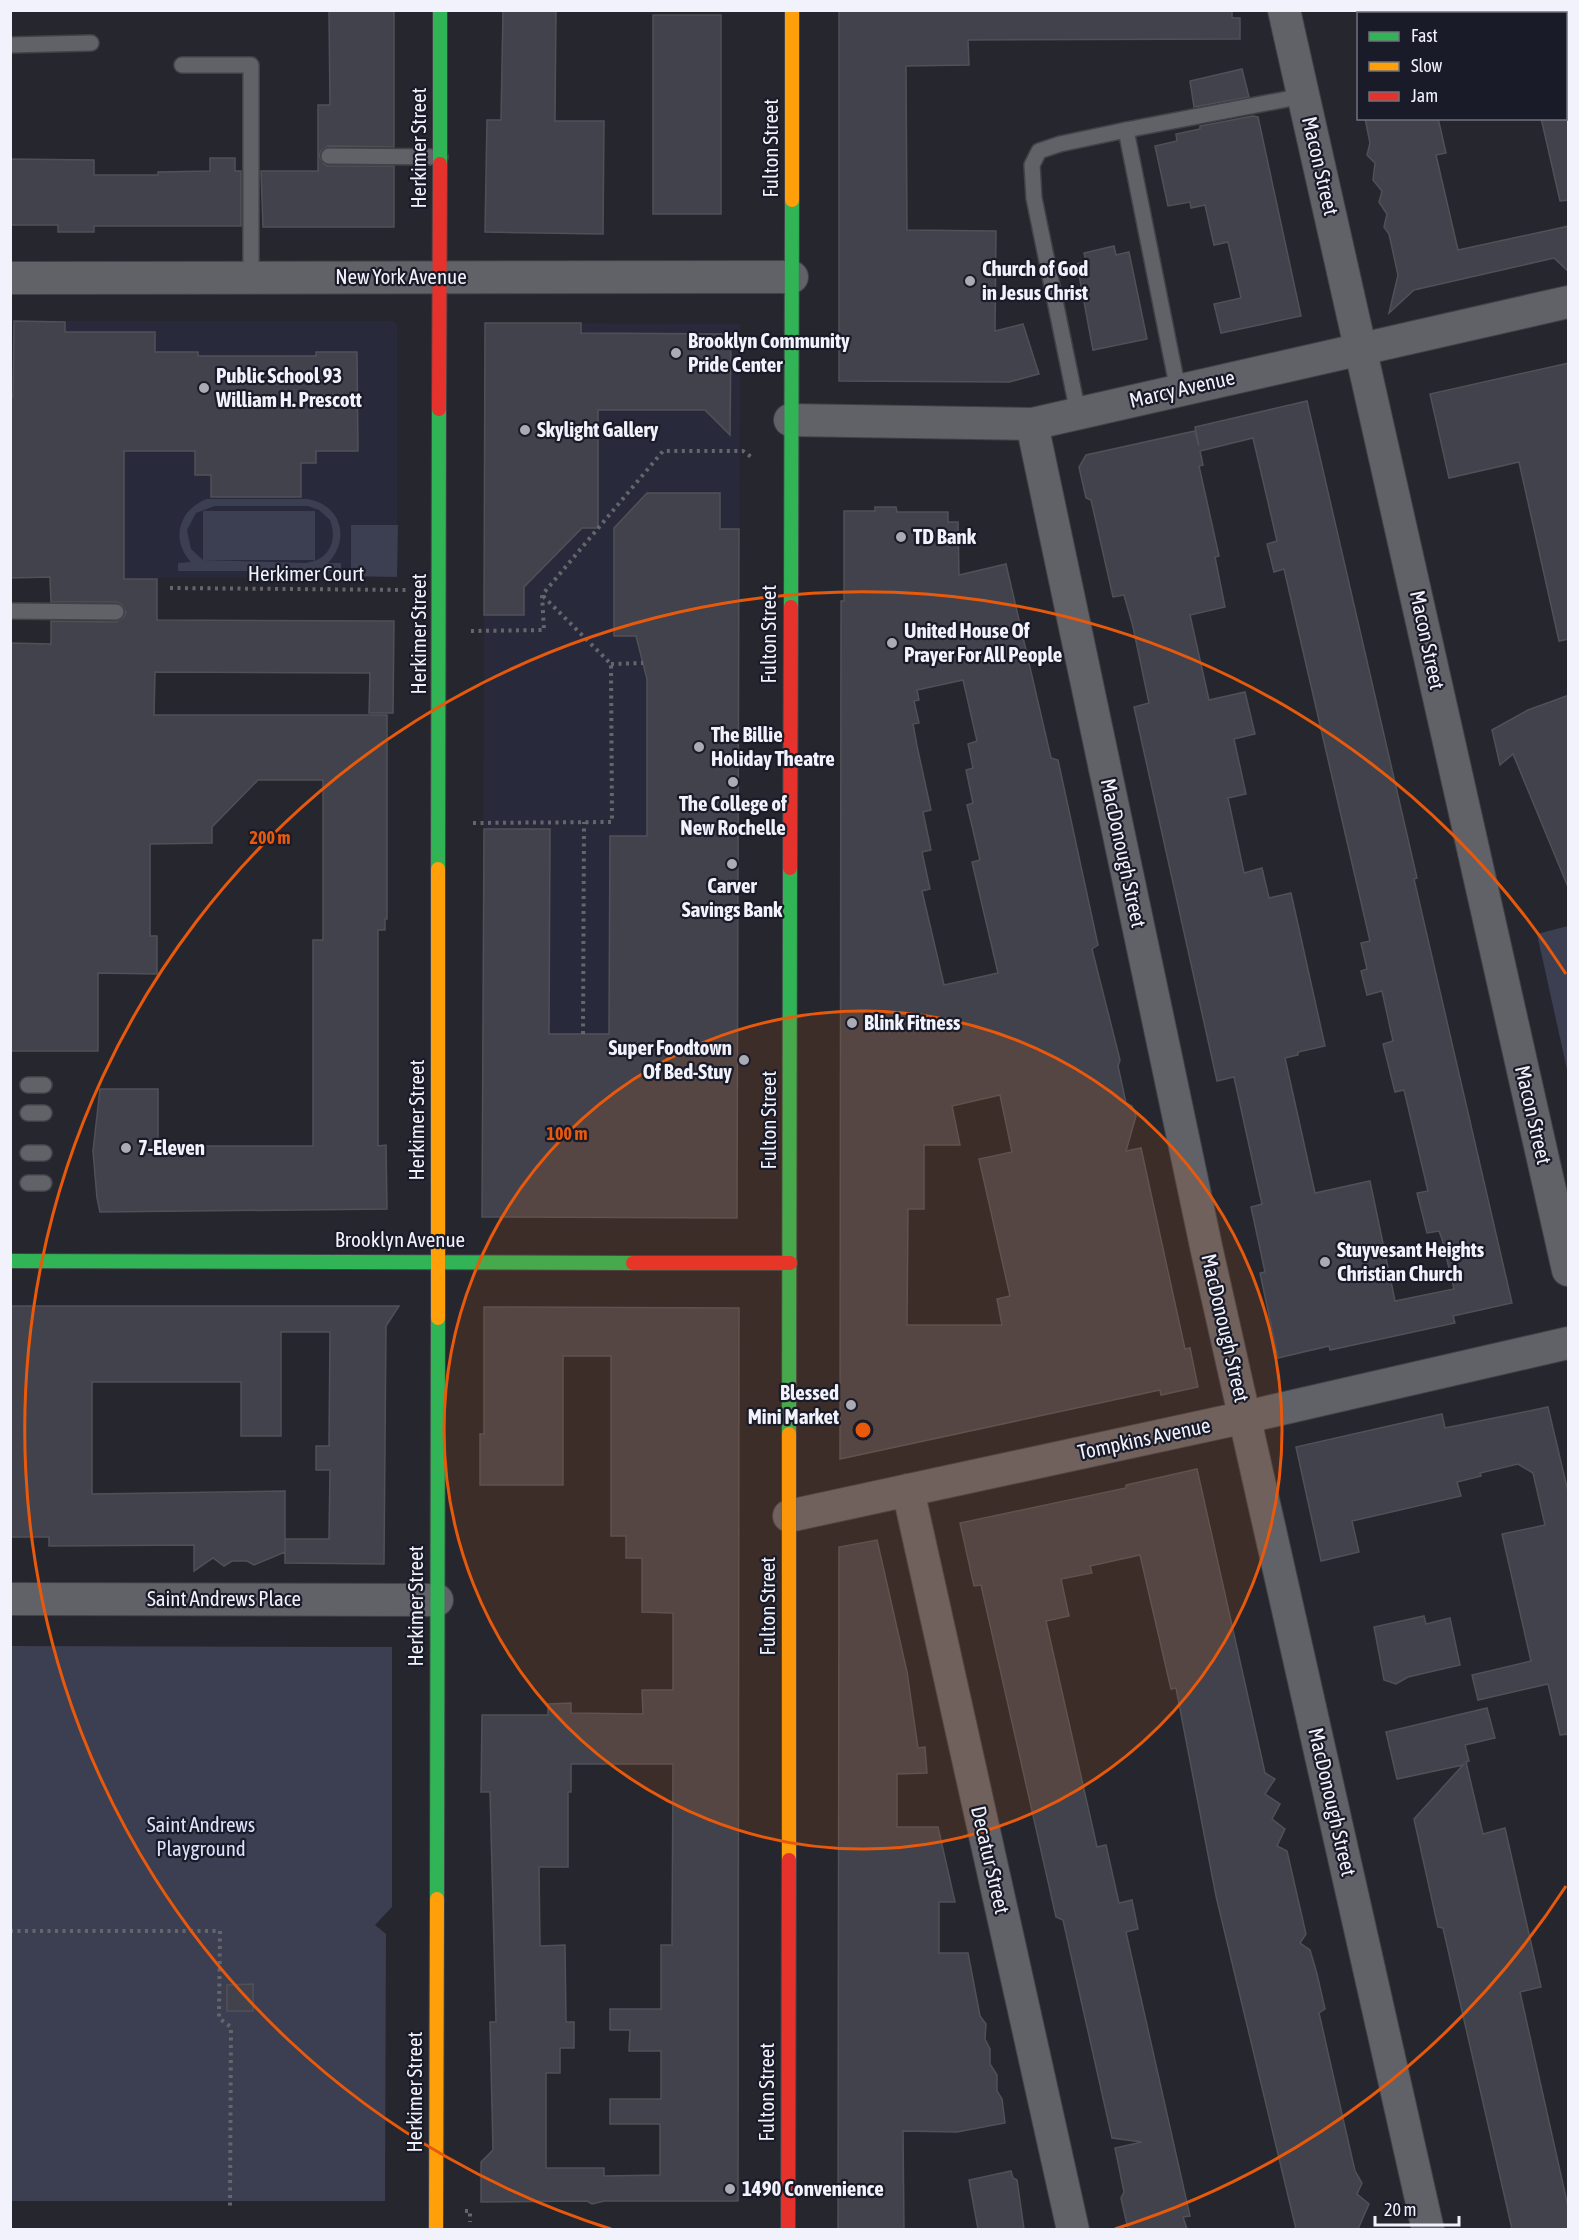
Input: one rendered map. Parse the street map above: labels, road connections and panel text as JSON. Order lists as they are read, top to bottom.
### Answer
{
  "streets": {
    "street": [
      "Herkimer Street",
      "Fulton Street",
      "Macon Street",
      "New York Avenue",
      "Marcy Avenue",
      "MacDonough Street",
      "Brooklyn Avenue",
      "Tompkins Avenue",
      "Saint Andrews Place",
      "Decatur Street"
    ],
    "path": ["Herkimer Court"]
  },
  "crossings": [
    ["Herkimer Street", "New York Avenue"],
    ["Herkimer Street", "Herkimer Court"],
    ["Herkimer Street", "Brooklyn Avenue"],
    ["Herkimer Street", "Saint Andrews Place"],
    ["Fulton Street", "New York Avenue"],
    ["Fulton Street", "Marcy Avenue"],
    ["Fulton Street", "Brooklyn Avenue"],
    ["Fulton Street", "Tompkins Avenue"],
    ["Macon Street", "Marcy Avenue"],
    ["Marcy Avenue", "MacDonough Street"],
    ["MacDonough Street", "Tompkins Avenue"],
    ["Tompkins Avenue", "Decatur Street"]
  ],
  "parks": ["Saint Andrews Playground"],
  "places": [
    "Church of God in Jesus Christ",
    "Brooklyn Community Pride Center",
    "Public School 93 William H. Prescott",
    "Skylight Gallery",
    "TD Bank",
    "United House Of Prayer For All People",
    "The Billie Holiday Theatre",
    "The College of New Rochelle",
    "Carver Savings Bank",
    "Blink Fitness",
    "Super Foodtown Of Bed-Stuy",
    "7-Eleven",
    "Stuyvesant Heights Christian Church",
    "Blessed Mini Market",
    "1490 Convenience"
  ],
  "legend": ["Fast", "Slow", "Jam"],
  "scale_bar": "20 m",
  "rings": ["200 m", "100 m"]
}
